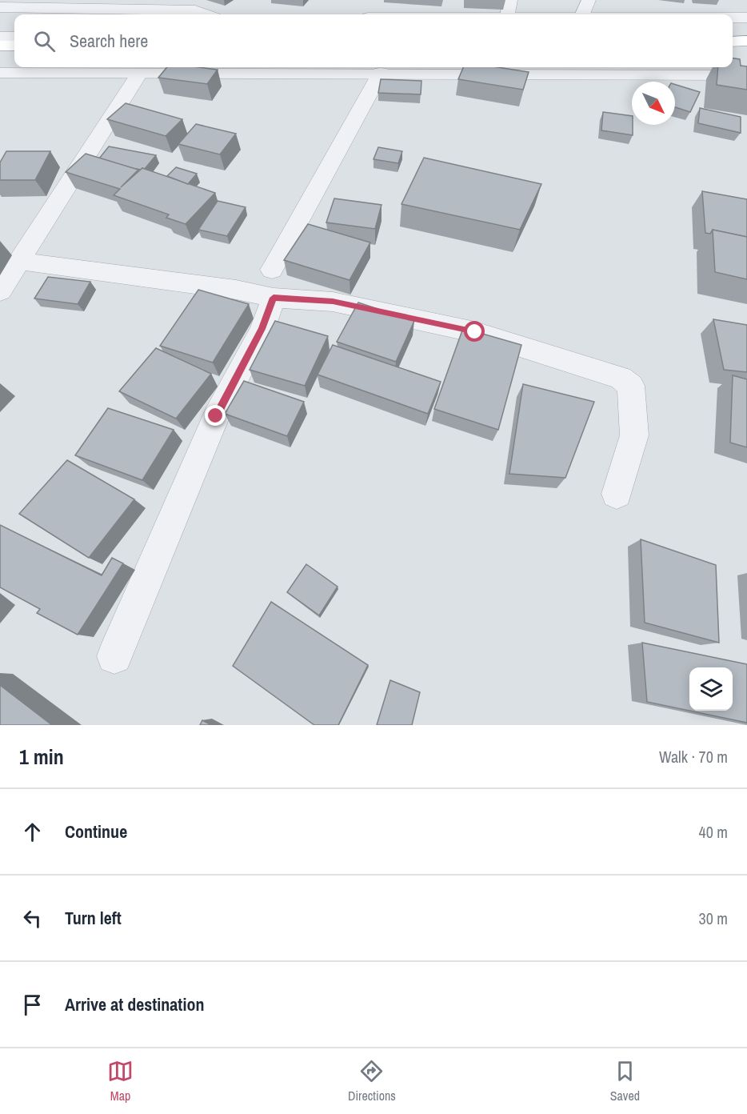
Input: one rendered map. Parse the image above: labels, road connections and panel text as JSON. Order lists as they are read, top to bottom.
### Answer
{
  "north": "bottom right",
  "page": {
    "search": "Search here",
    "heading": ["1 min", "Walk · 70 m"],
    "list": [
      ["Continue", "40 m"],
      ["Turn left", "30 m"],
      "Arrive at destination"
    ],
    "nav": ["Map", "Directions", "Saved"]
  }
}
